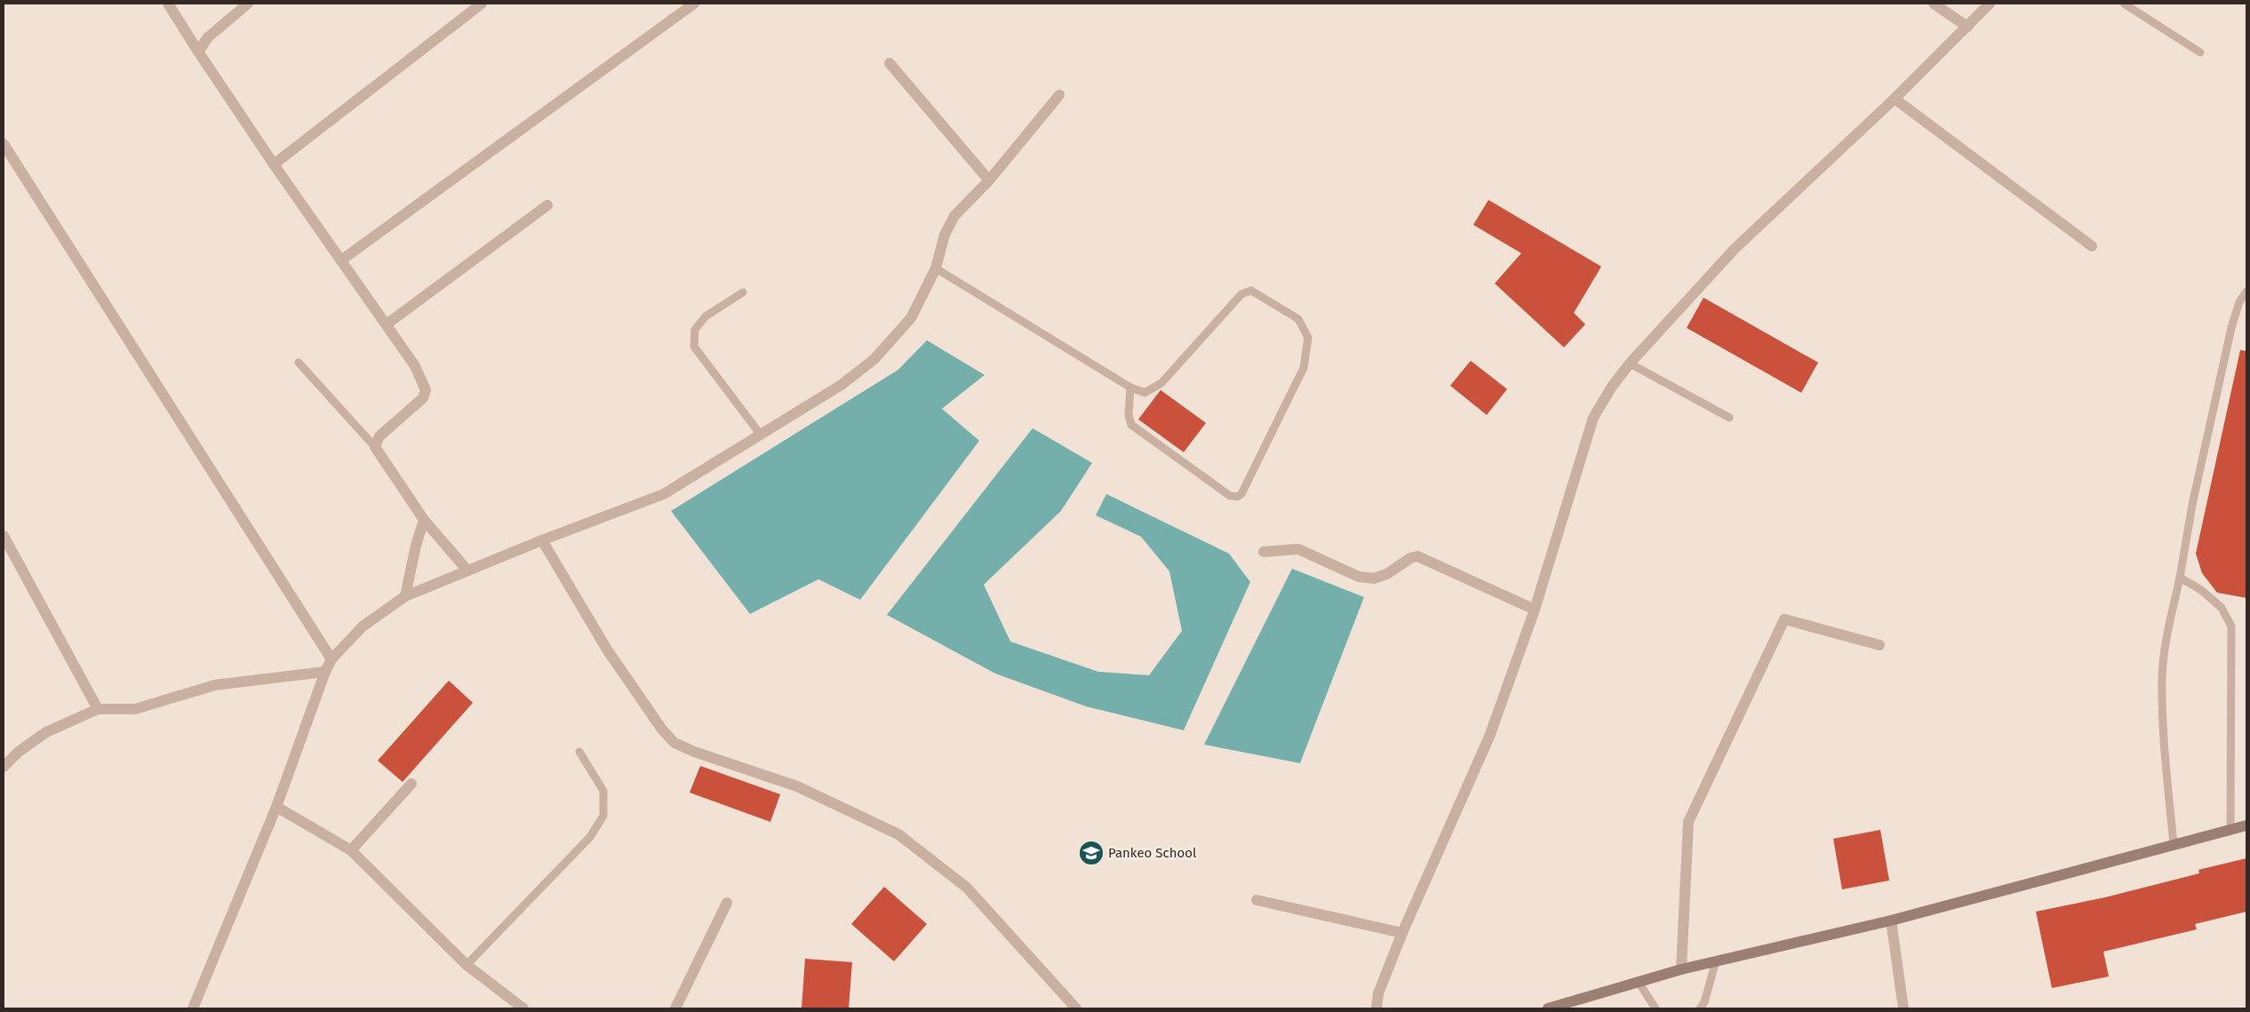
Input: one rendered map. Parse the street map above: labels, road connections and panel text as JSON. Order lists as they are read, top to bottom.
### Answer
{
  "places": {
    "school or university": ["Pankeo School"]
  }
}
